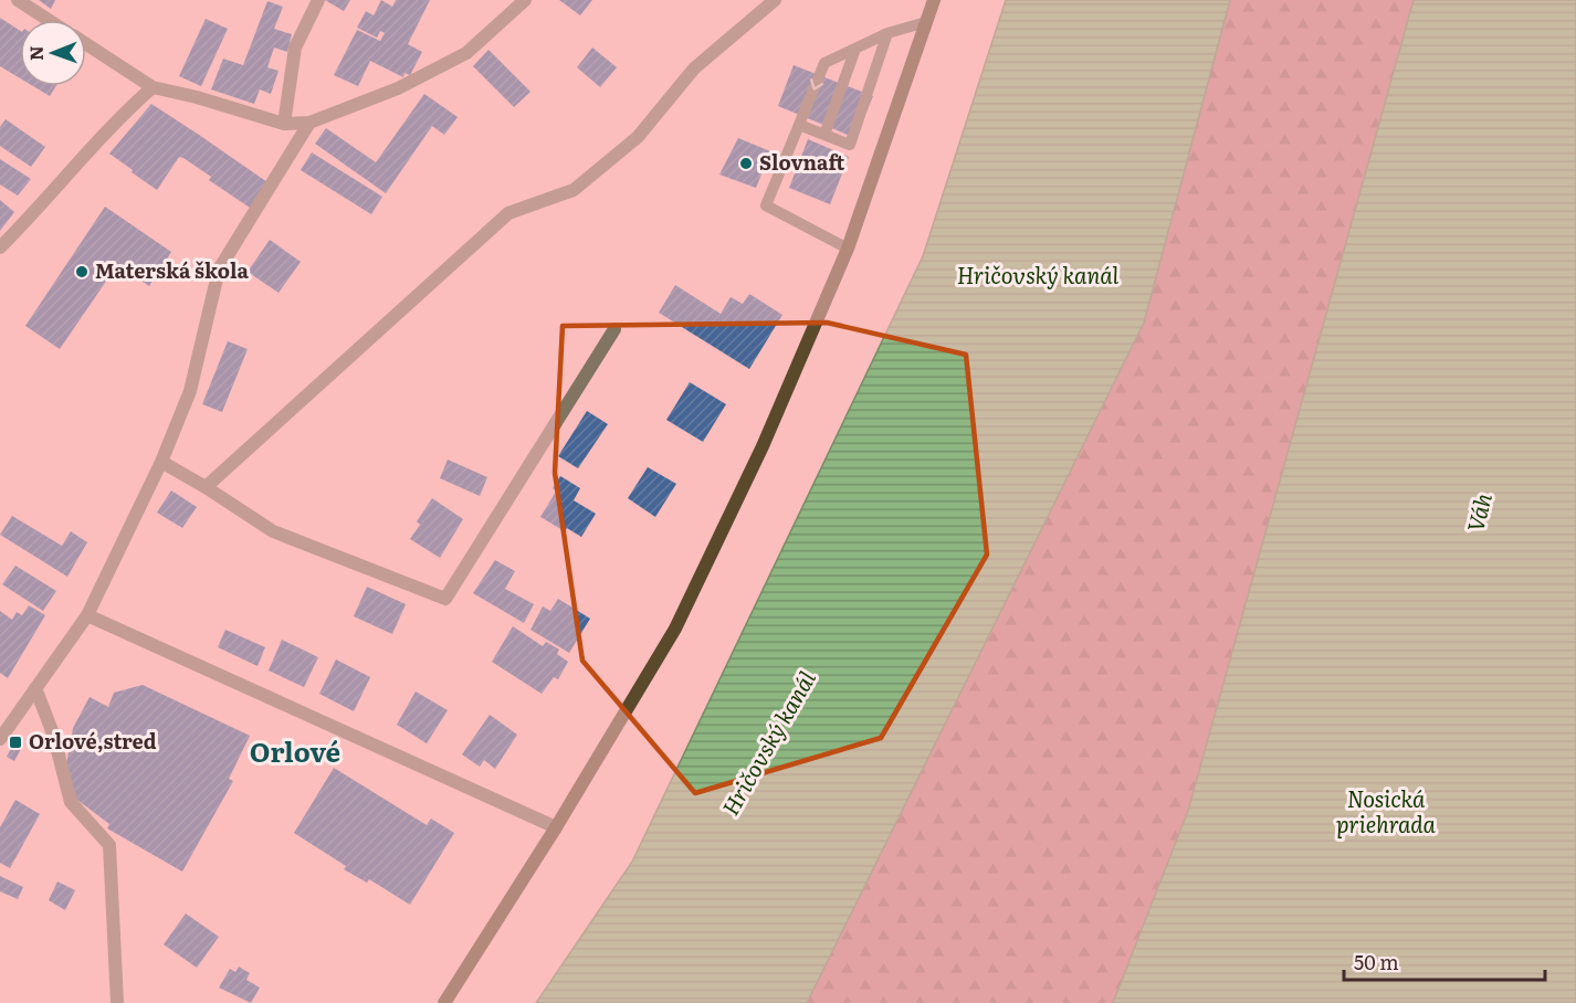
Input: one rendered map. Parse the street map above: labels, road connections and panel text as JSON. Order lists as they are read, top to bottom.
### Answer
{
  "districts": ["Orlové"],
  "water": ["Hričovský kanál", "Váh", "Nosická priehrada"],
  "places": {
    "other": ["Slovnaft", "Materská škola"],
    "transit": ["Orlové,stred"]
  },
  "scale_bar": "50 m",
  "north": "left"
}
